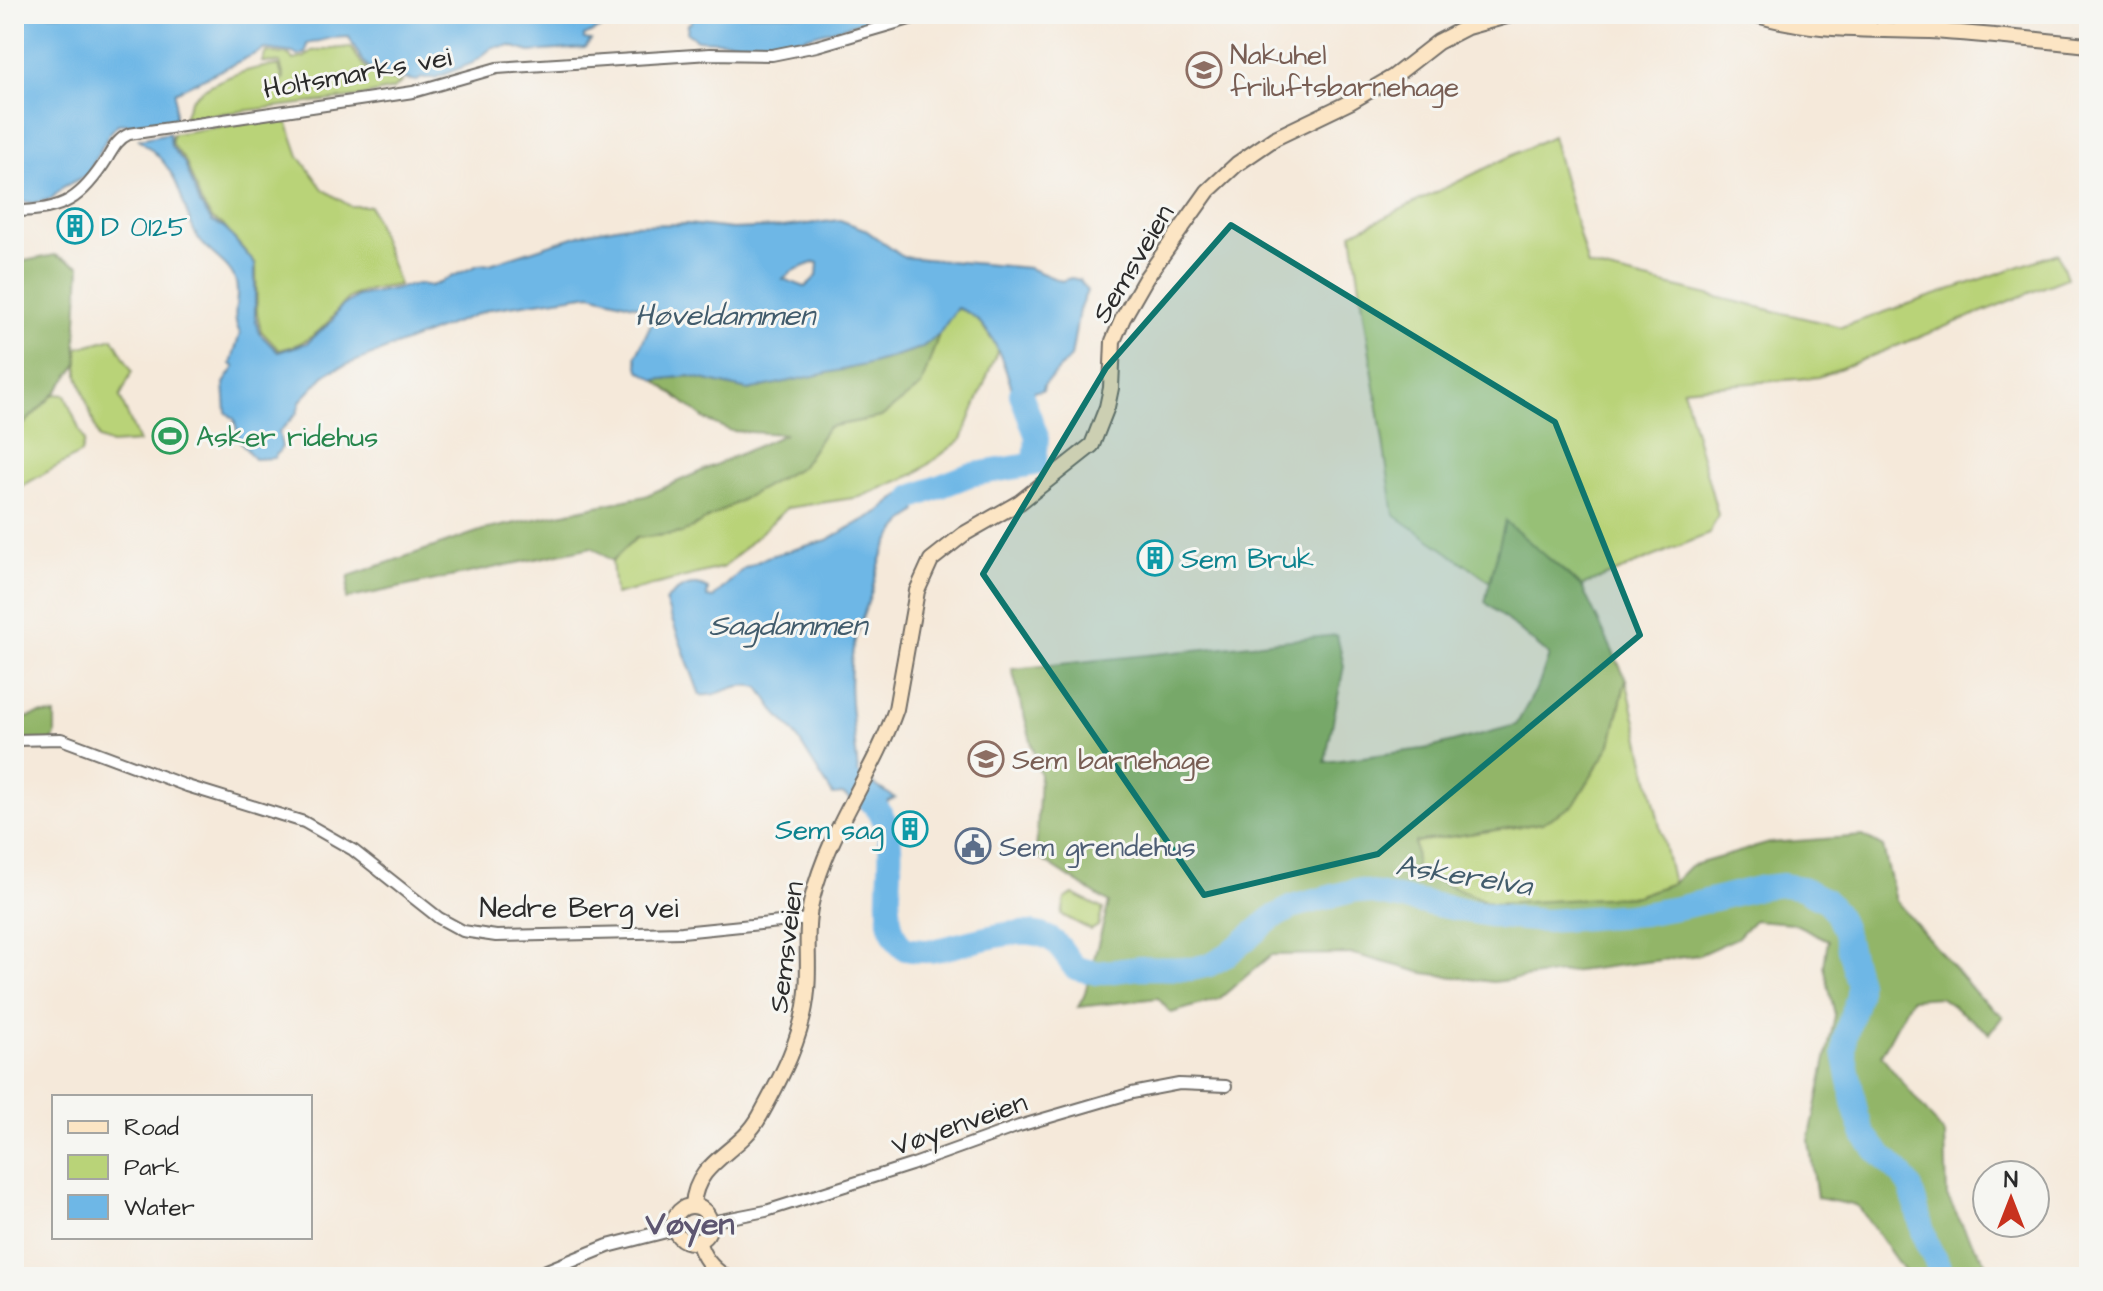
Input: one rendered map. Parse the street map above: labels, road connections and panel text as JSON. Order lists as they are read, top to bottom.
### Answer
{
  "streets": {
    "main road": ["Semsveien"],
    "street": ["Holtsmarks vei", "Nedre Berg vei", "Vøyenveien"]
  },
  "crossings": [
    ["Semsveien", "Nedre Berg vei"],
    ["Semsveien", "Vøyenveien"]
  ],
  "districts": ["Vøyen"],
  "water": ["Høveldammen", "Sagdammen", "Askerelva"],
  "places": {
    "school or university": ["Nakuhel friluftsbarnehage", "Sem barnehage"],
    "building": ["D 0125", "Sem Bruk", "Sem sag"],
    "sports": ["Asker ridehus"],
    "public building": ["Sem grendehus"]
  },
  "legend": ["Road", "Park", "Water"],
  "north": "top"
}
